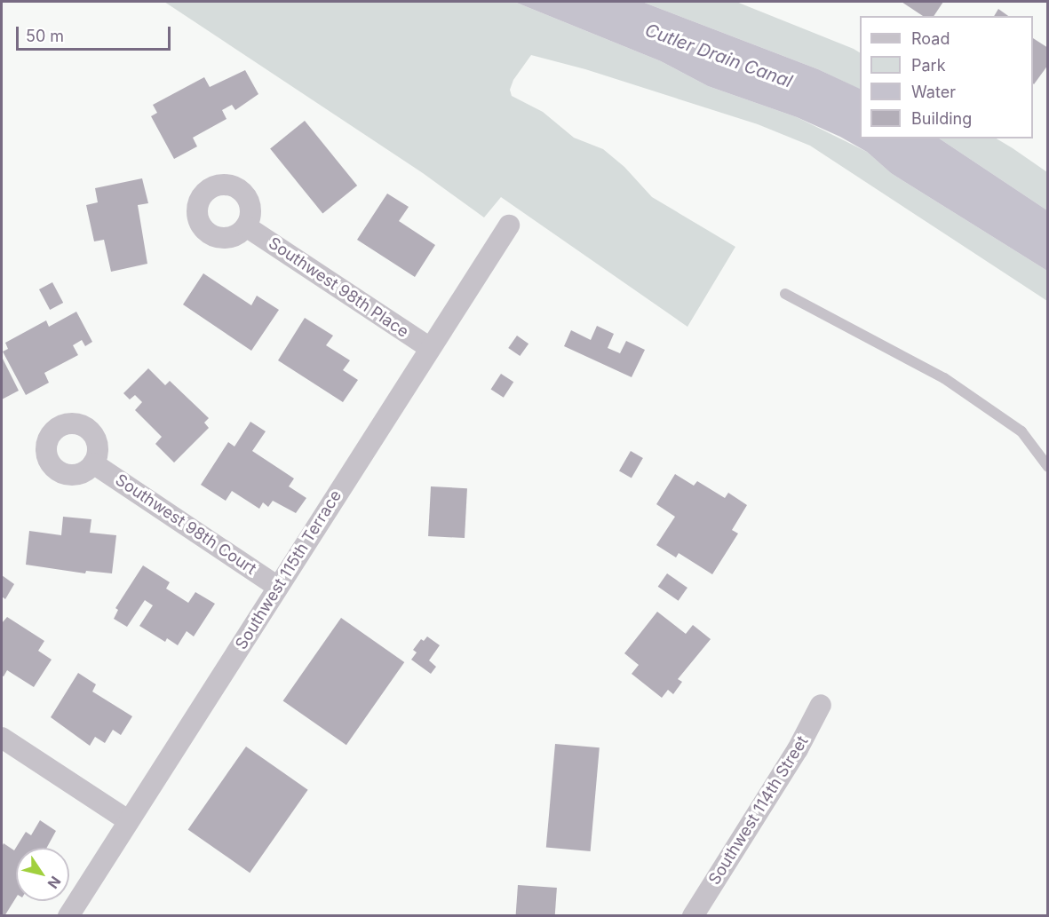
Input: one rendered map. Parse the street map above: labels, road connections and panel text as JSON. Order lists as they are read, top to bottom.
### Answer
{
  "streets": {
    "street": [
      "Southwest 98th Place",
      "Southwest 98th Court",
      "Southwest 115th Terrace",
      "Southwest 114th Street"
    ]
  },
  "crossings": [
    ["Southwest 98th Place", "Southwest 115th Terrace"],
    ["Southwest 98th Court", "Southwest 115th Terrace"]
  ],
  "water": ["Cutler Drain Canal"],
  "legend": [
    "Road",
    "Park",
    "Water",
    "Building"
  ],
  "scale_bar": "50 m",
  "north": "bottom right"
}
